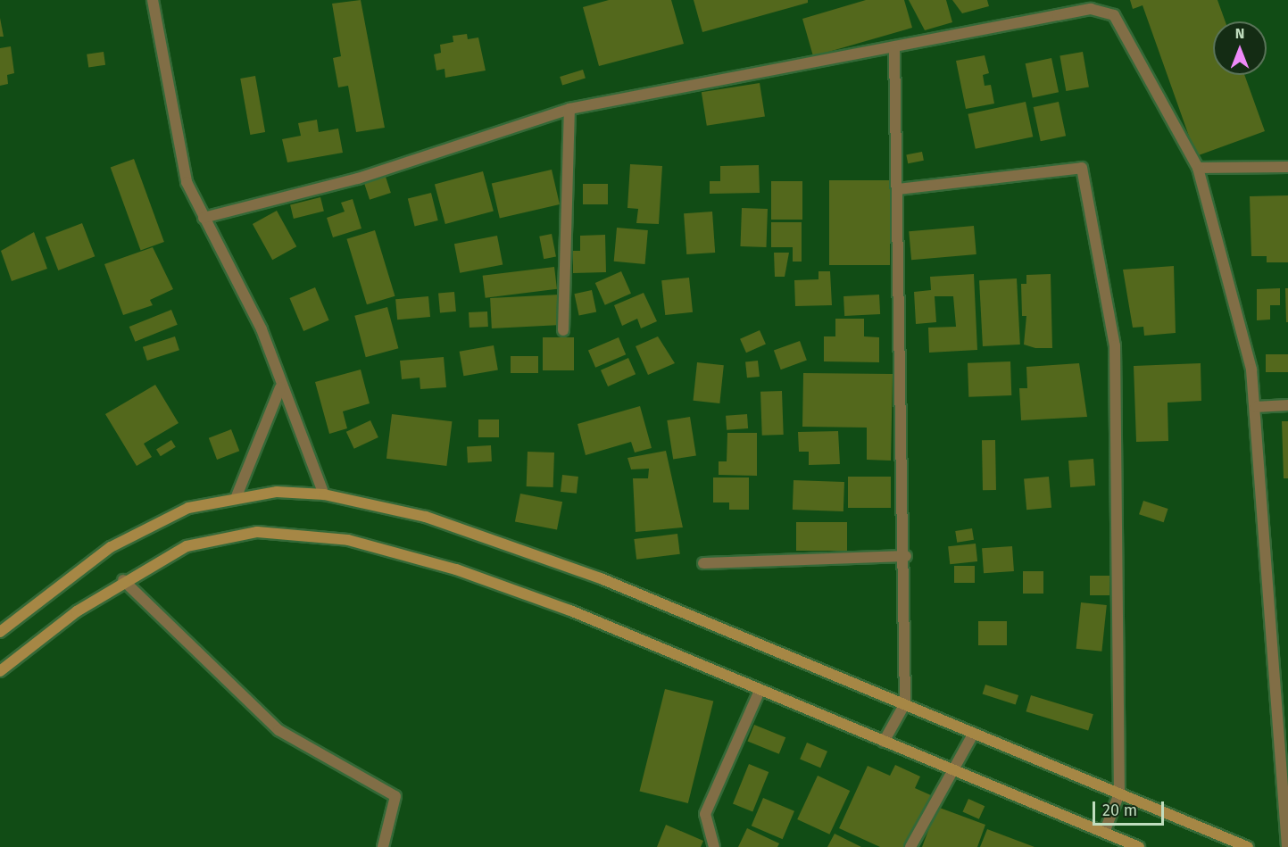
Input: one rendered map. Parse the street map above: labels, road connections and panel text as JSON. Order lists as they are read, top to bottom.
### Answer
{
  "scale_bar": "20 m",
  "north": "top"
}
